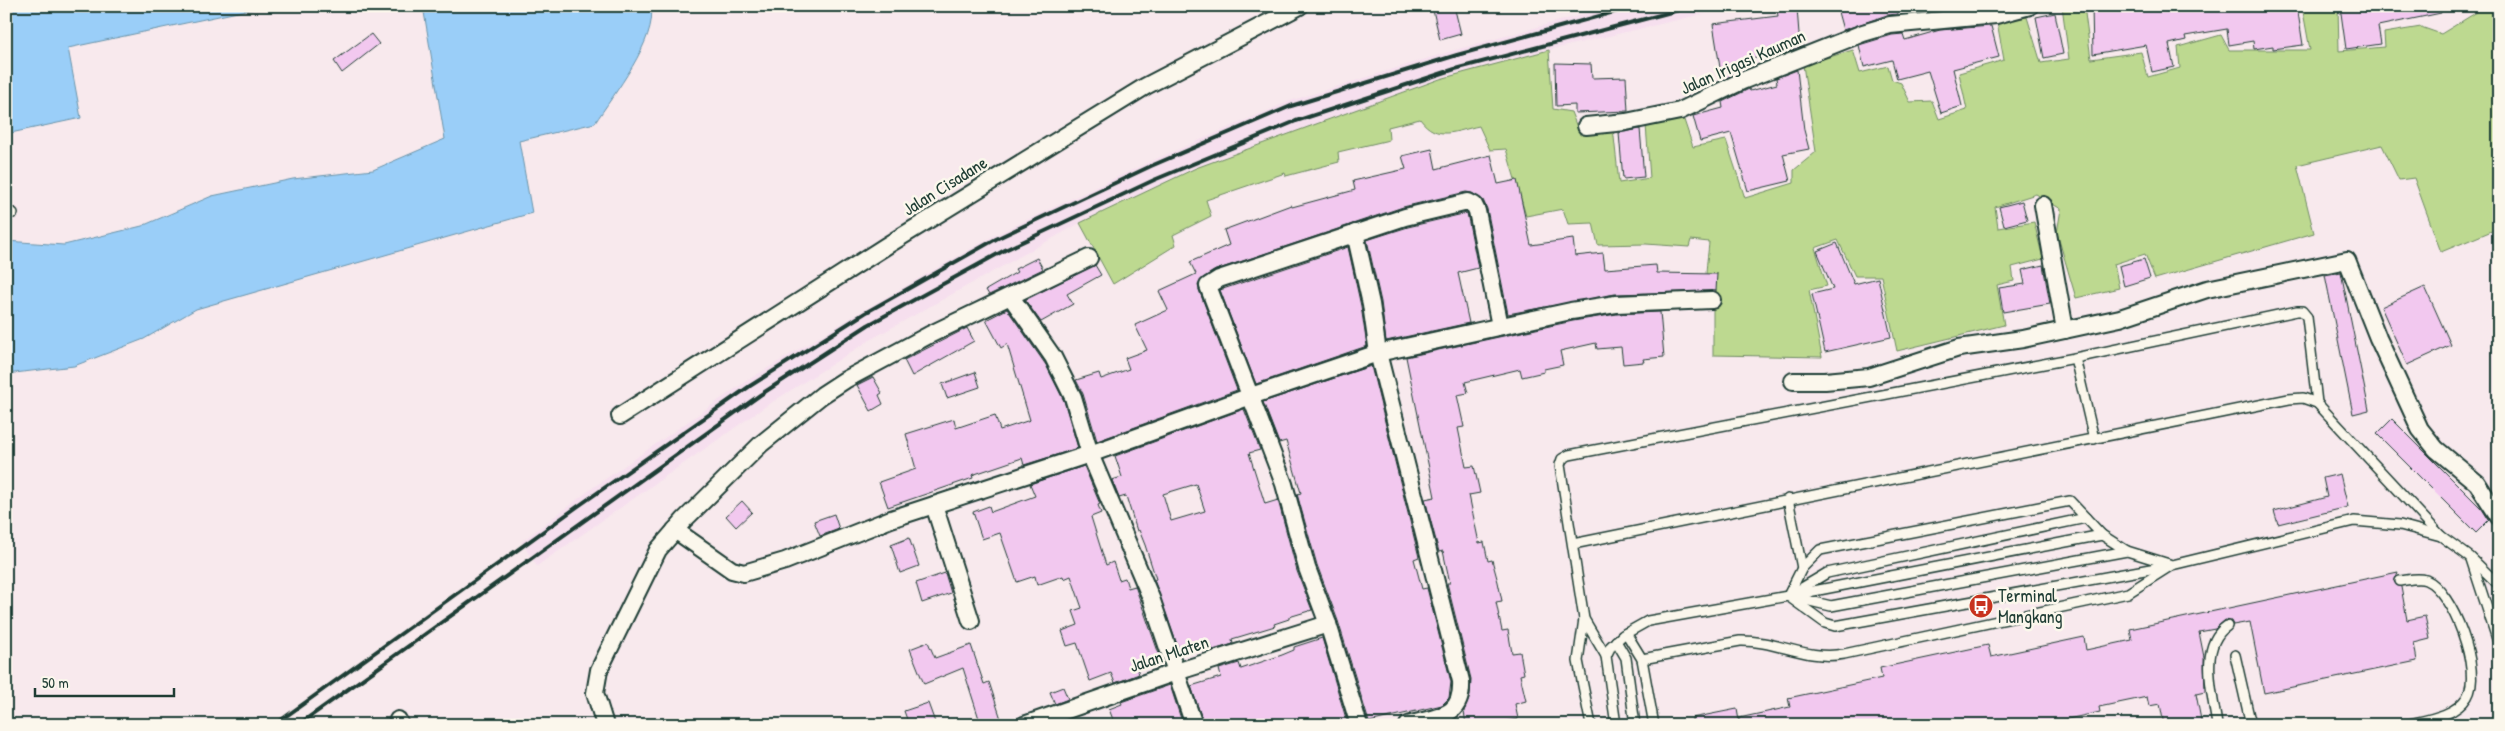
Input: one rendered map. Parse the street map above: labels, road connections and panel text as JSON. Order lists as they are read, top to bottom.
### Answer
{
  "streets": {
    "street": ["Jalan Irigasi Kauman", "Jalan Cisadane", "Jalan Mlaten"]
  },
  "places": {
    "bus stop": ["Terminal Mangkang"]
  },
  "scale_bar": "50 m"
}
